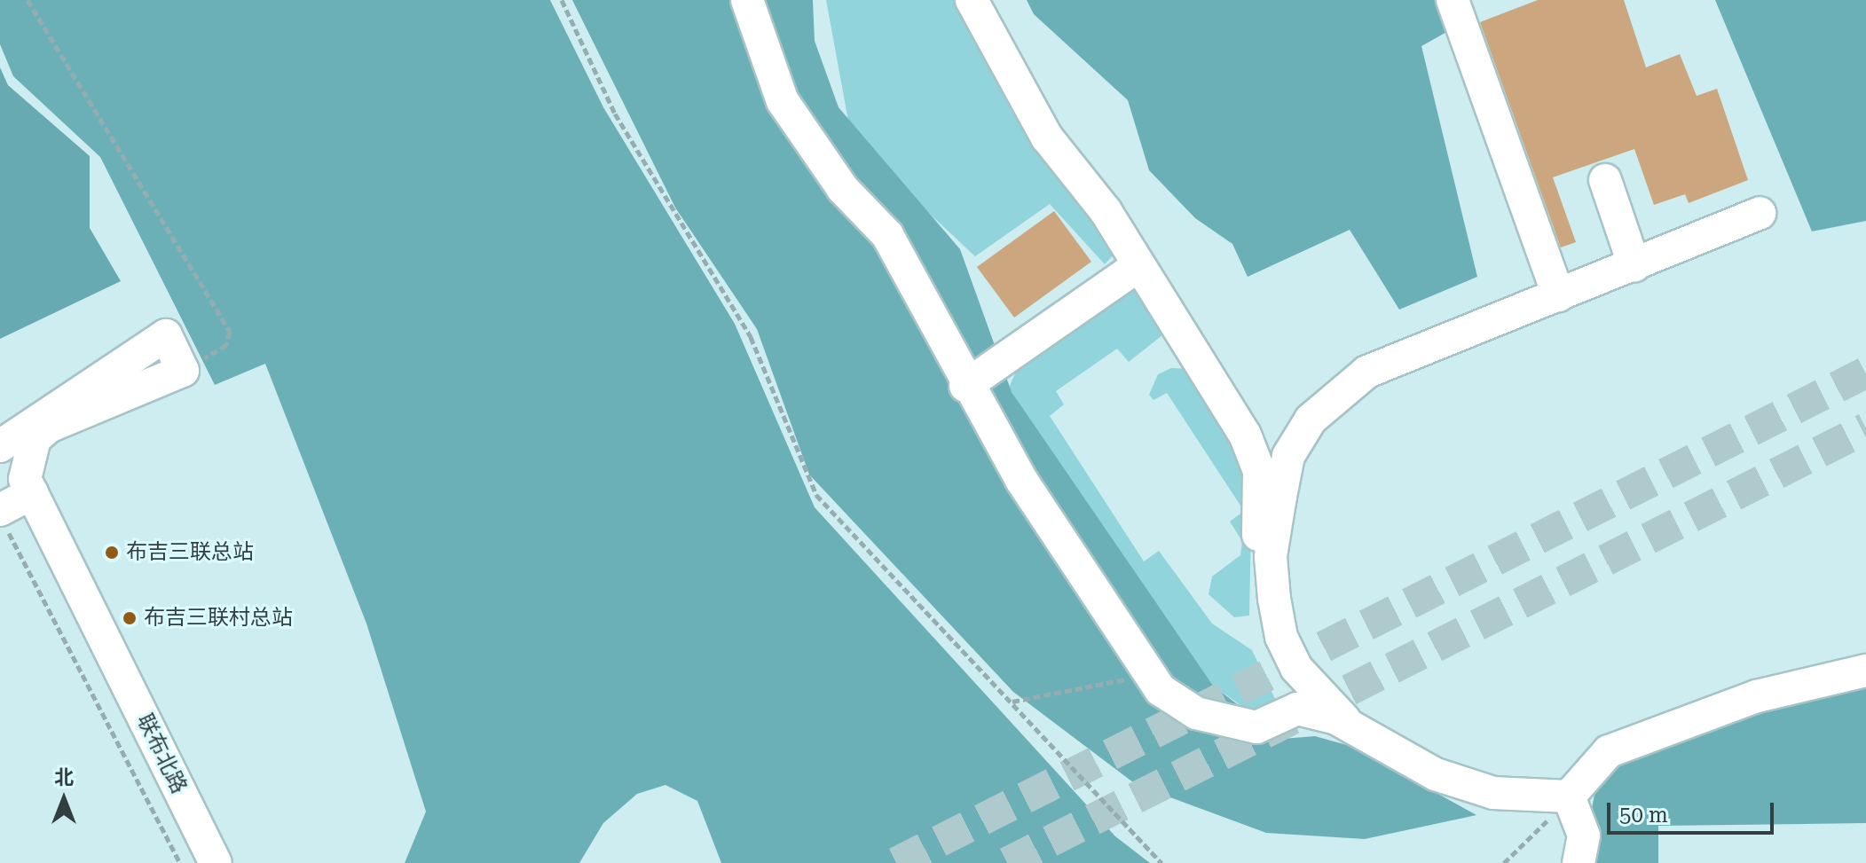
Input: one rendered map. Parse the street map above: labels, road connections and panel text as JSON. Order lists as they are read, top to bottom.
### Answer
{
  "streets": {
    "street": ["联布北路"]
  },
  "places": ["布吉三联总站", "布吉三联村总站"],
  "scale_bar": "50 m",
  "north": "top"
}
